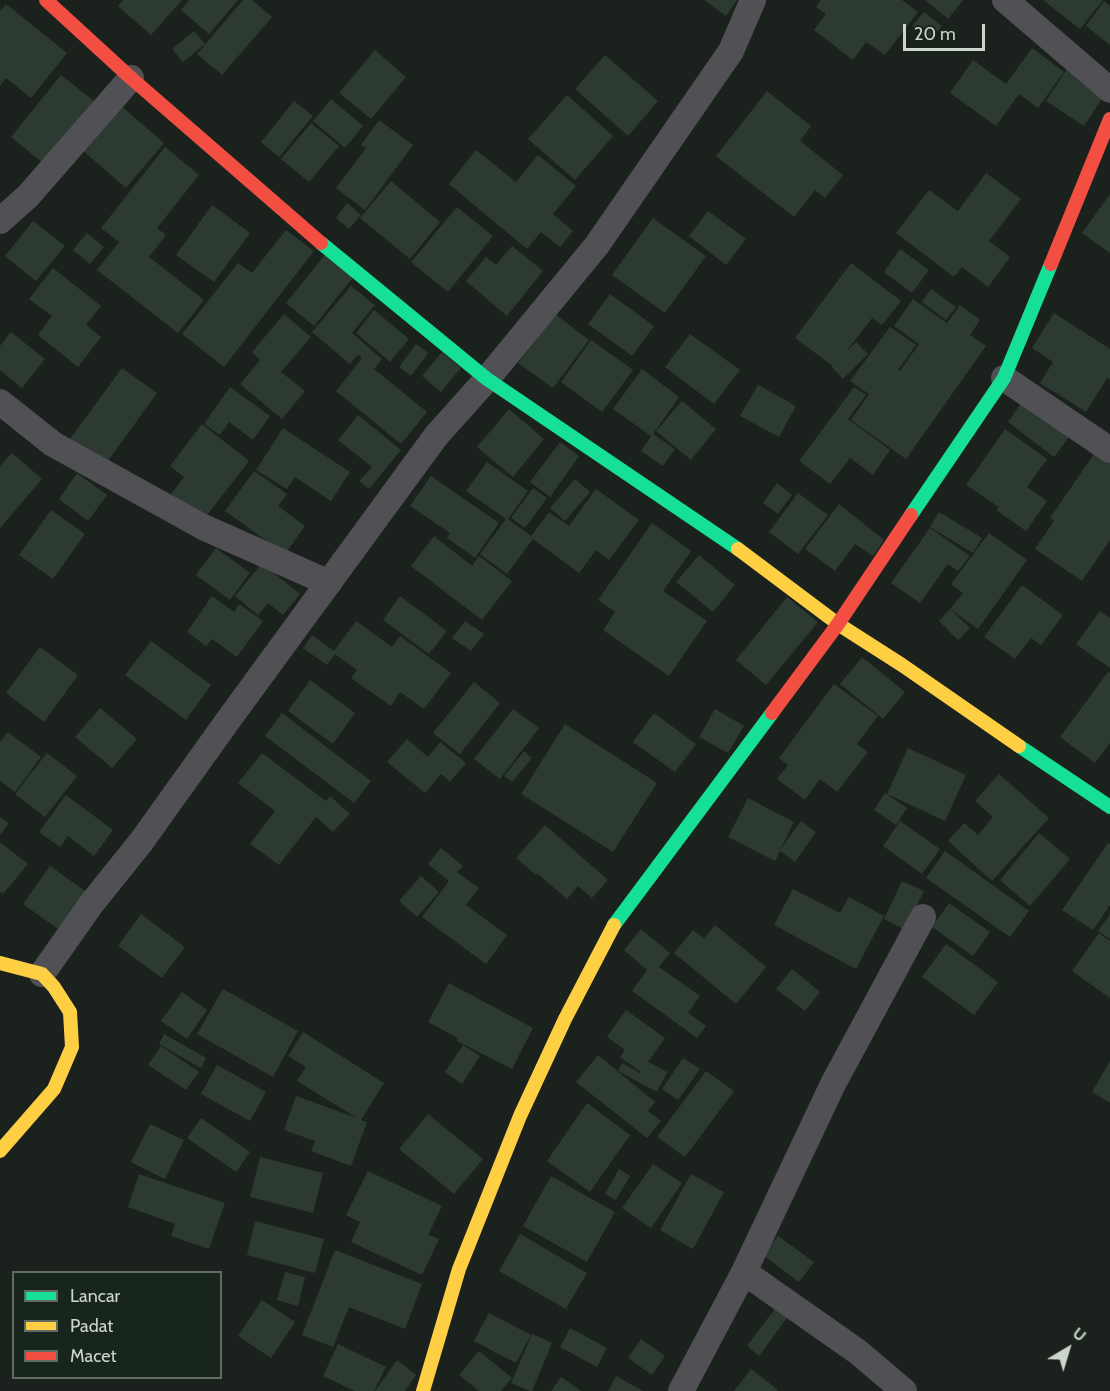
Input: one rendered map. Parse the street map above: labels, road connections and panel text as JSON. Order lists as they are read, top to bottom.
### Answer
{
  "legend": ["Lancar", "Padat", "Macet"],
  "scale_bar": "20 m",
  "north": "top right"
}
